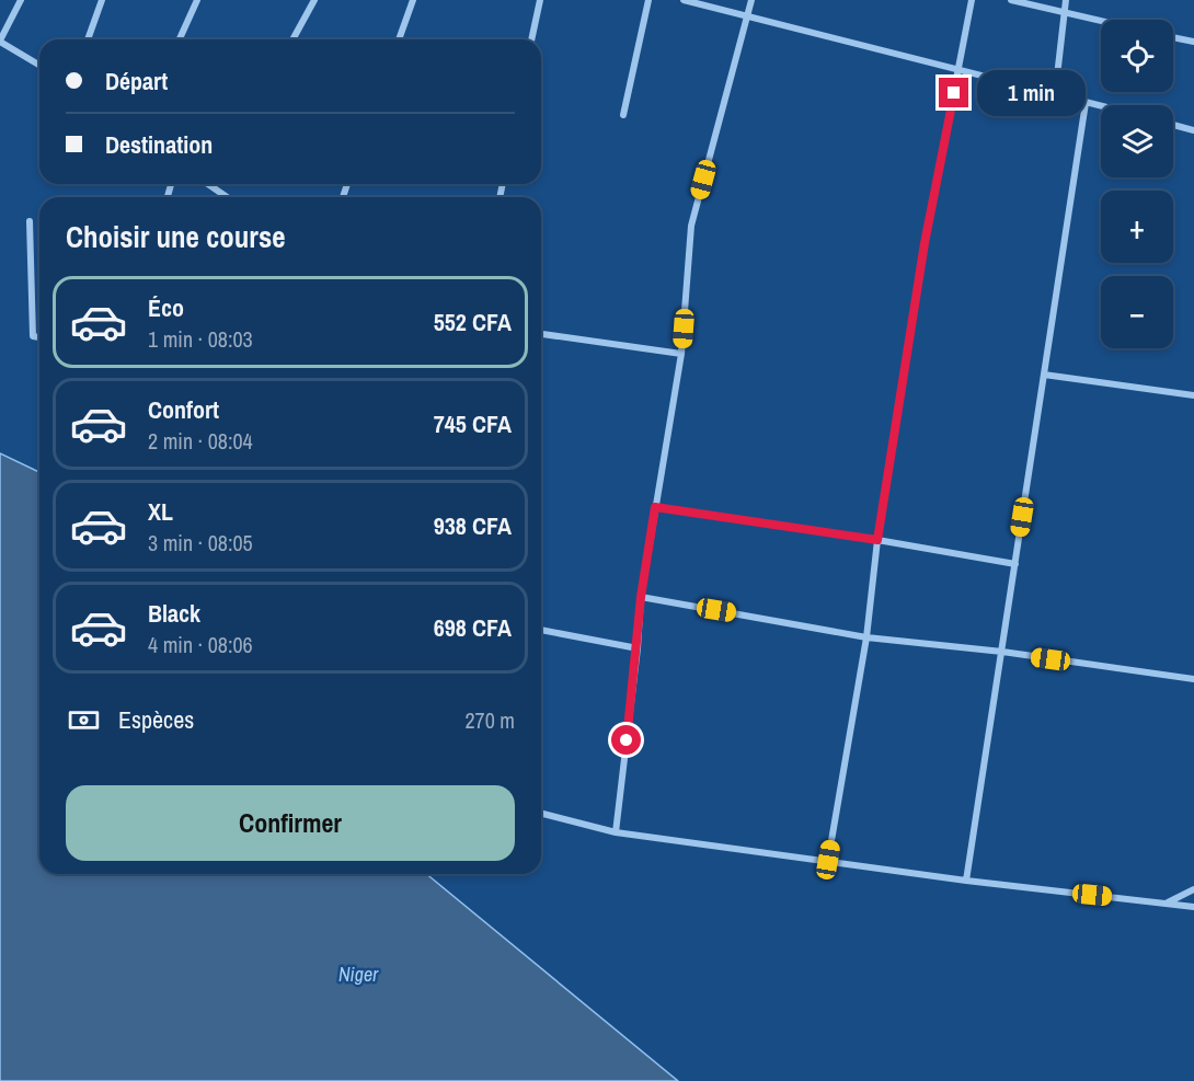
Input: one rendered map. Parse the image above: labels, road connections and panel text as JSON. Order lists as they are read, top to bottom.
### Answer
{
  "water": ["Niger"],
  "page": {
    "map_buttons": ["+", "−"],
    "banner": ["Départ", "Destination"],
    "bubble": "1 min",
    "heading": "Choisir une course",
    "list": [
      {
        "name": "Éco",
        "note": "1 min · 08:03",
        "value": "552 CFA"
      },
      {
        "name": "Confort",
        "note": "2 min · 08:04",
        "value": "745 CFA"
      },
      {
        "name": "XL",
        "note": "3 min · 08:05",
        "value": "938 CFA"
      },
      {
        "name": "Black",
        "note": "4 min · 08:06",
        "value": "698 CFA"
      }
    ],
    "pay": ["Espèces", "270 m"],
    "buttons": "Confirmer"
  }
}
